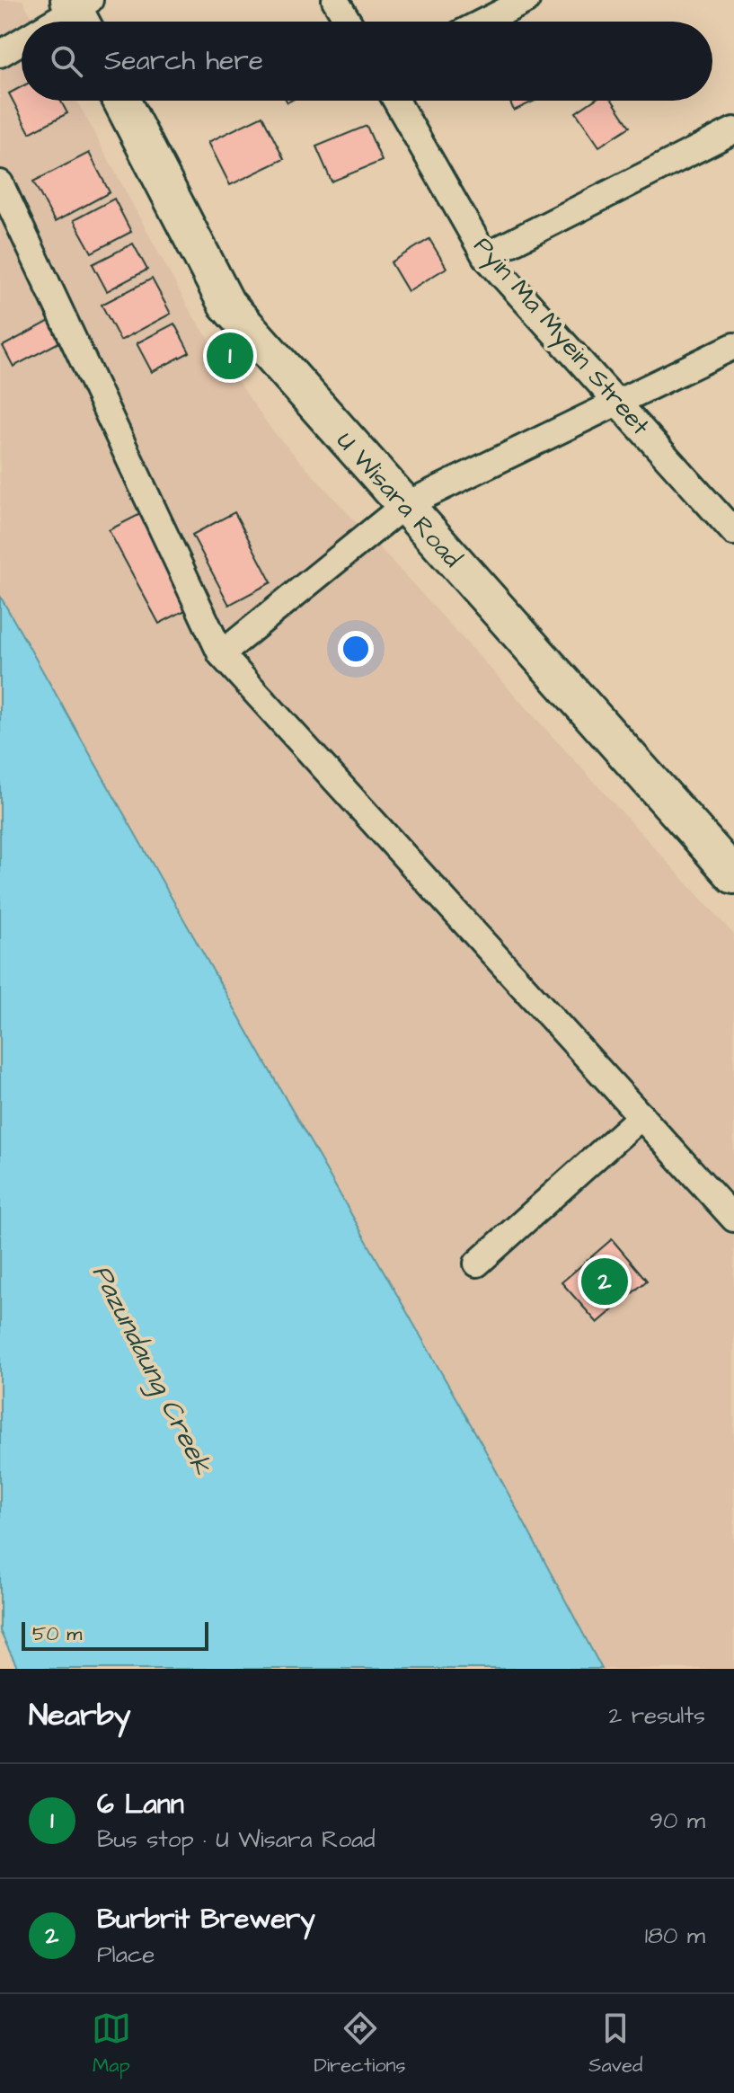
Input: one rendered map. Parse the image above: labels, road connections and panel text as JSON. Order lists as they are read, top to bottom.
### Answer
{
  "streets": {
    "main road": ["U Wisara Road"],
    "street": ["Pyin Ma Myein Street"]
  },
  "water": ["Pazundaung Creek"],
  "scale_bar": "50 m",
  "page": {
    "search": "Search here",
    "pins": ["1", "2"],
    "scale": "50 m",
    "heading": ["Nearby", "2 results"],
    "list": [
      {
        "mark": "1",
        "name": "6 Lann",
        "note": "Bus stop · U Wisara Road",
        "value": "90 m"
      },
      {
        "mark": "2",
        "name": "Burbrit Brewery",
        "note": "Place",
        "value": "180 m"
      }
    ],
    "nav": ["Map", "Directions", "Saved"]
  }
}
